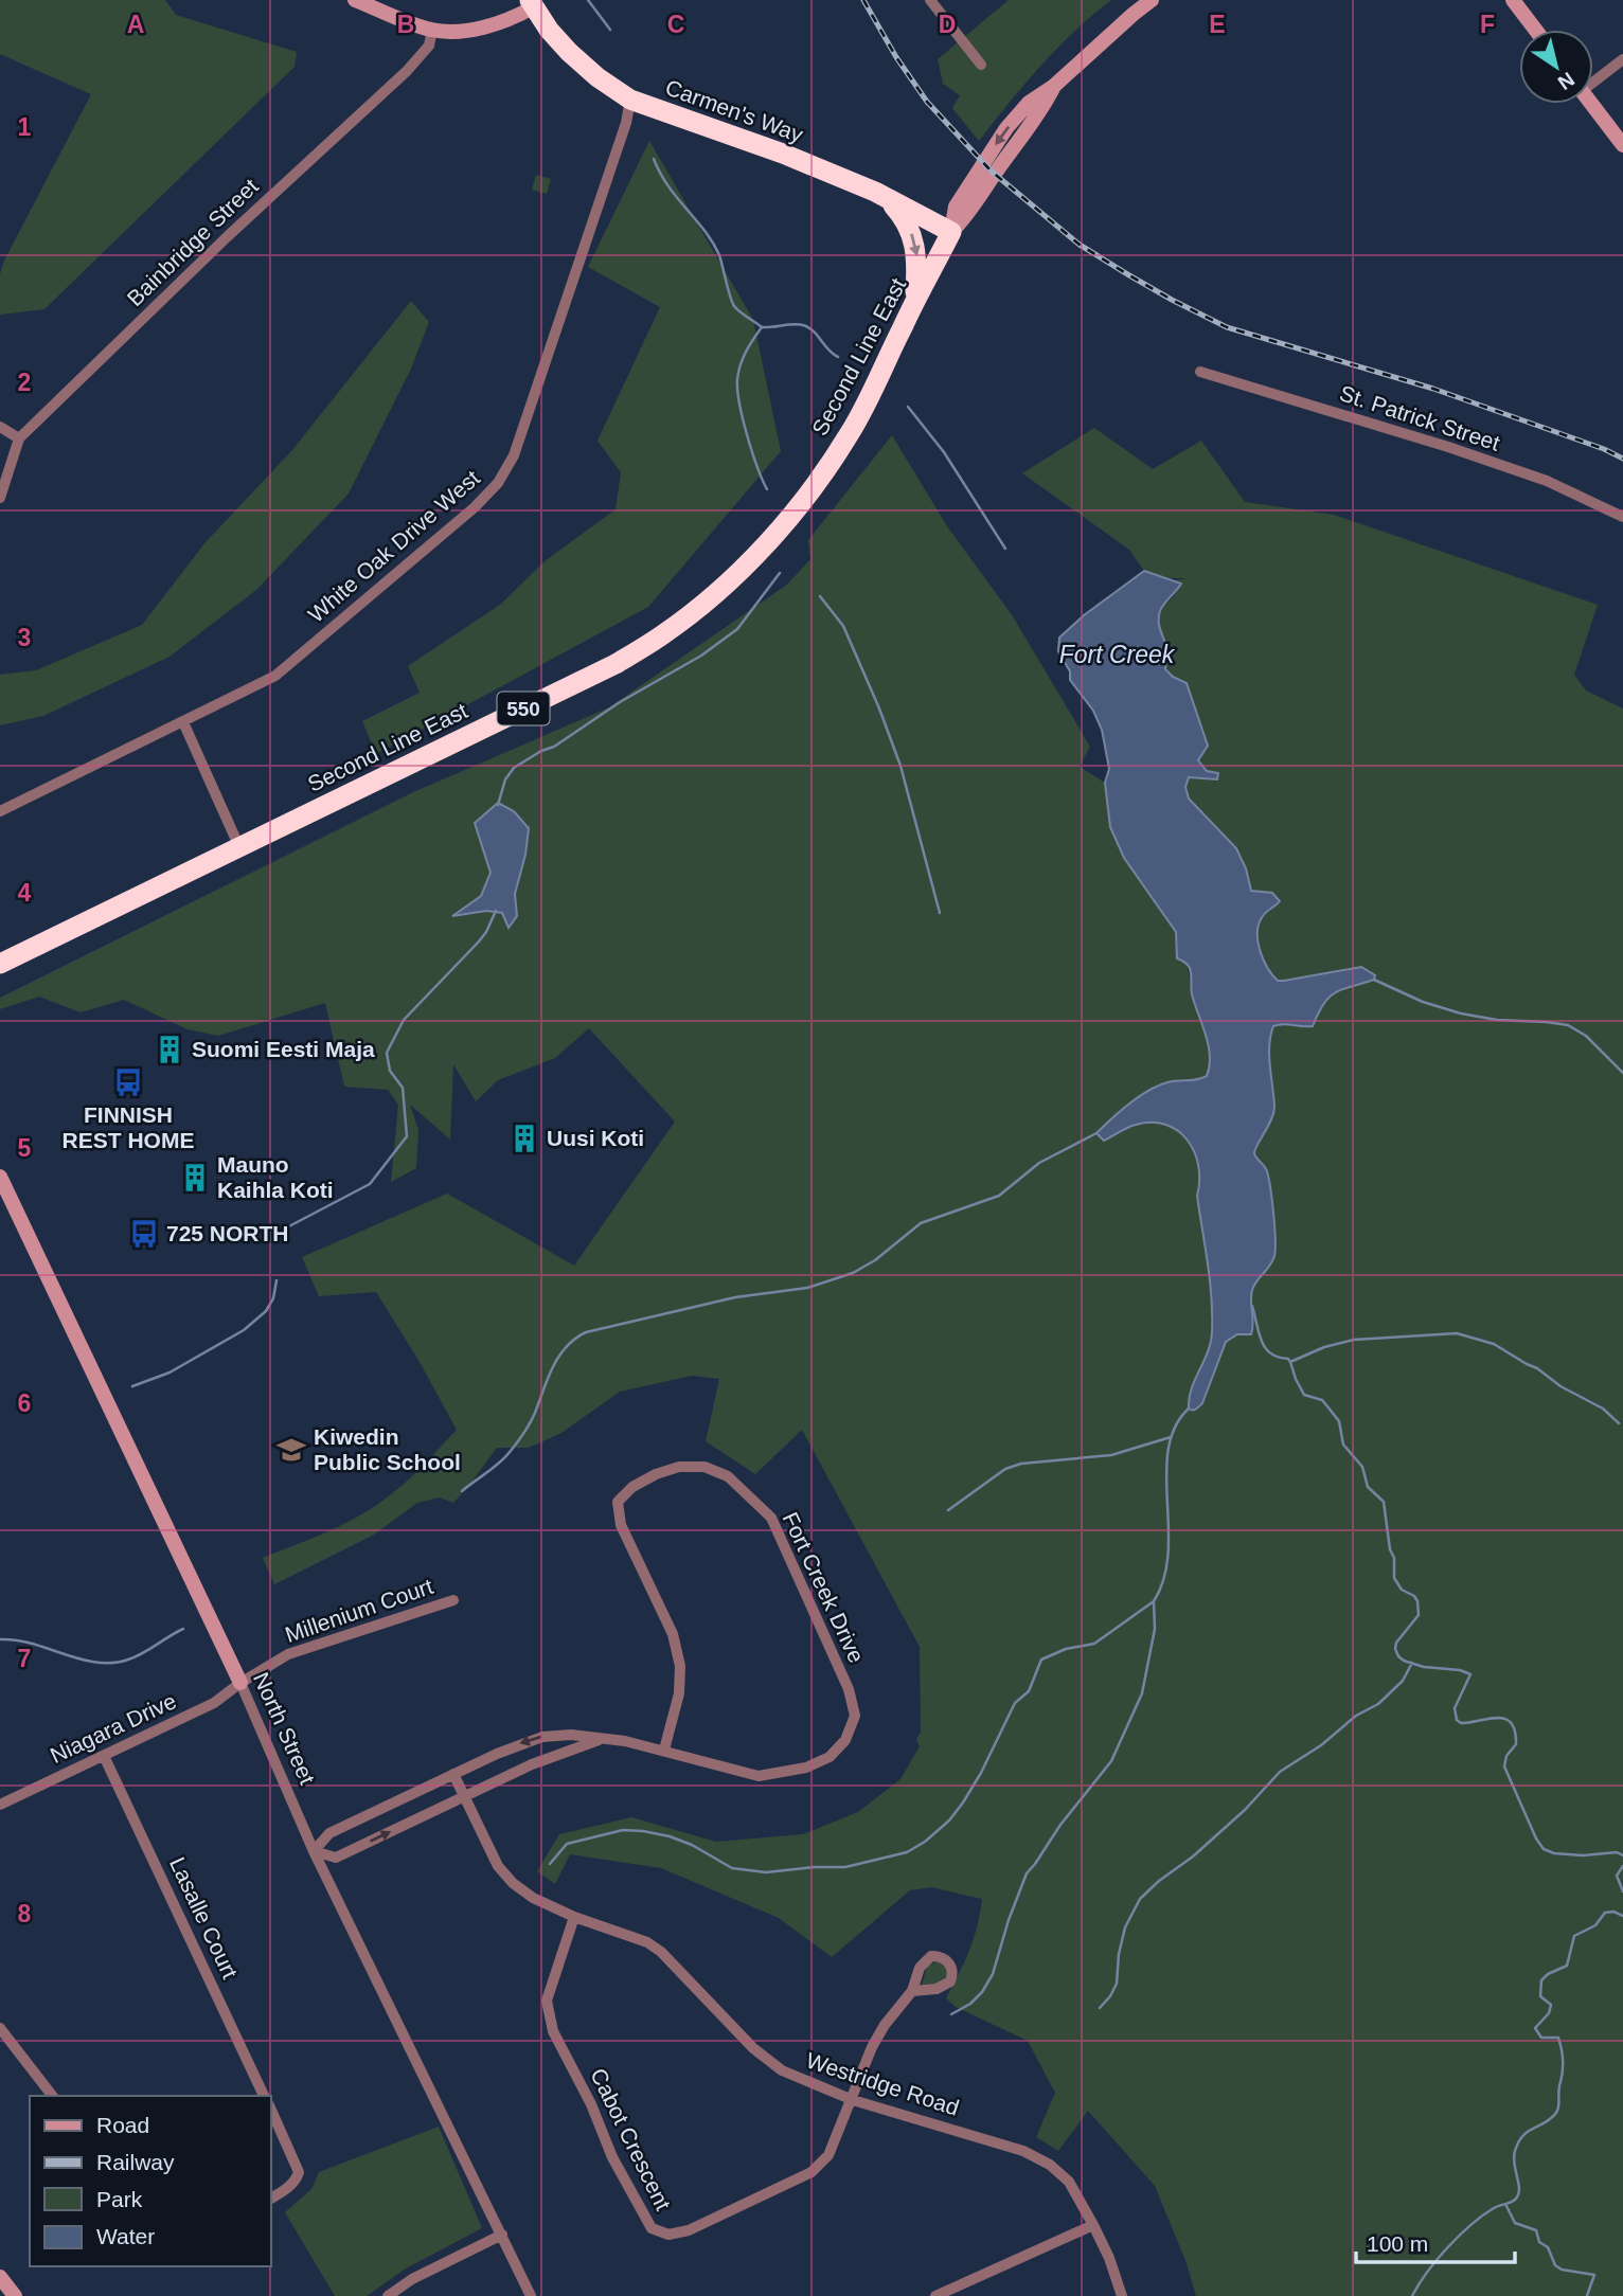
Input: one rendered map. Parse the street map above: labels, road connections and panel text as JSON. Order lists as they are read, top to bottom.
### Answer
{
  "streets": {
    "highway": ["Carmen's Way", "Second Line East", "550"],
    "street": [
      "Bainbridge Street",
      "St. Patrick Street",
      "White Oak Drive West",
      "Fort Creek Drive",
      "Millenium Court",
      "Niagara Drive",
      "North Street",
      "Lasalle Court",
      "Westridge Road",
      "Cabot Crescent"
    ]
  },
  "crossings": [
    ["Carmen's Way", "Second Line East"],
    ["Carmen's Way", "White Oak Drive West"],
    ["Fort Creek Drive", "North Street"],
    ["Fort Creek Drive", "Westridge Road"],
    ["Millenium Court", "Niagara Drive"],
    ["Millenium Court", "North Street"],
    ["Niagara Drive", "North Street"],
    ["Niagara Drive", "Lasalle Court"],
    ["Westridge Road", "Cabot Crescent"]
  ],
  "water": ["Fort Creek"],
  "places": {
    "building": ["Suomi Eesti Maja", "Uusi Koti", "Mauno Kaihla Koti"],
    "bus stop": ["FINNISH REST HOME", "725 NORTH"],
    "school or university": ["Kiwedin Public School"]
  },
  "legend": [
    "Road",
    "Railway",
    "Park",
    "Water"
  ],
  "scale_bar": "100 m",
  "north": "bottom right",
  "grid": {
    "columns": [
      "A",
      "B",
      "C",
      "D",
      "E",
      "F"
    ],
    "rows": [
      "1",
      "2",
      "3",
      "4",
      "5",
      "6",
      "7",
      "8"
    ]
  }
}
